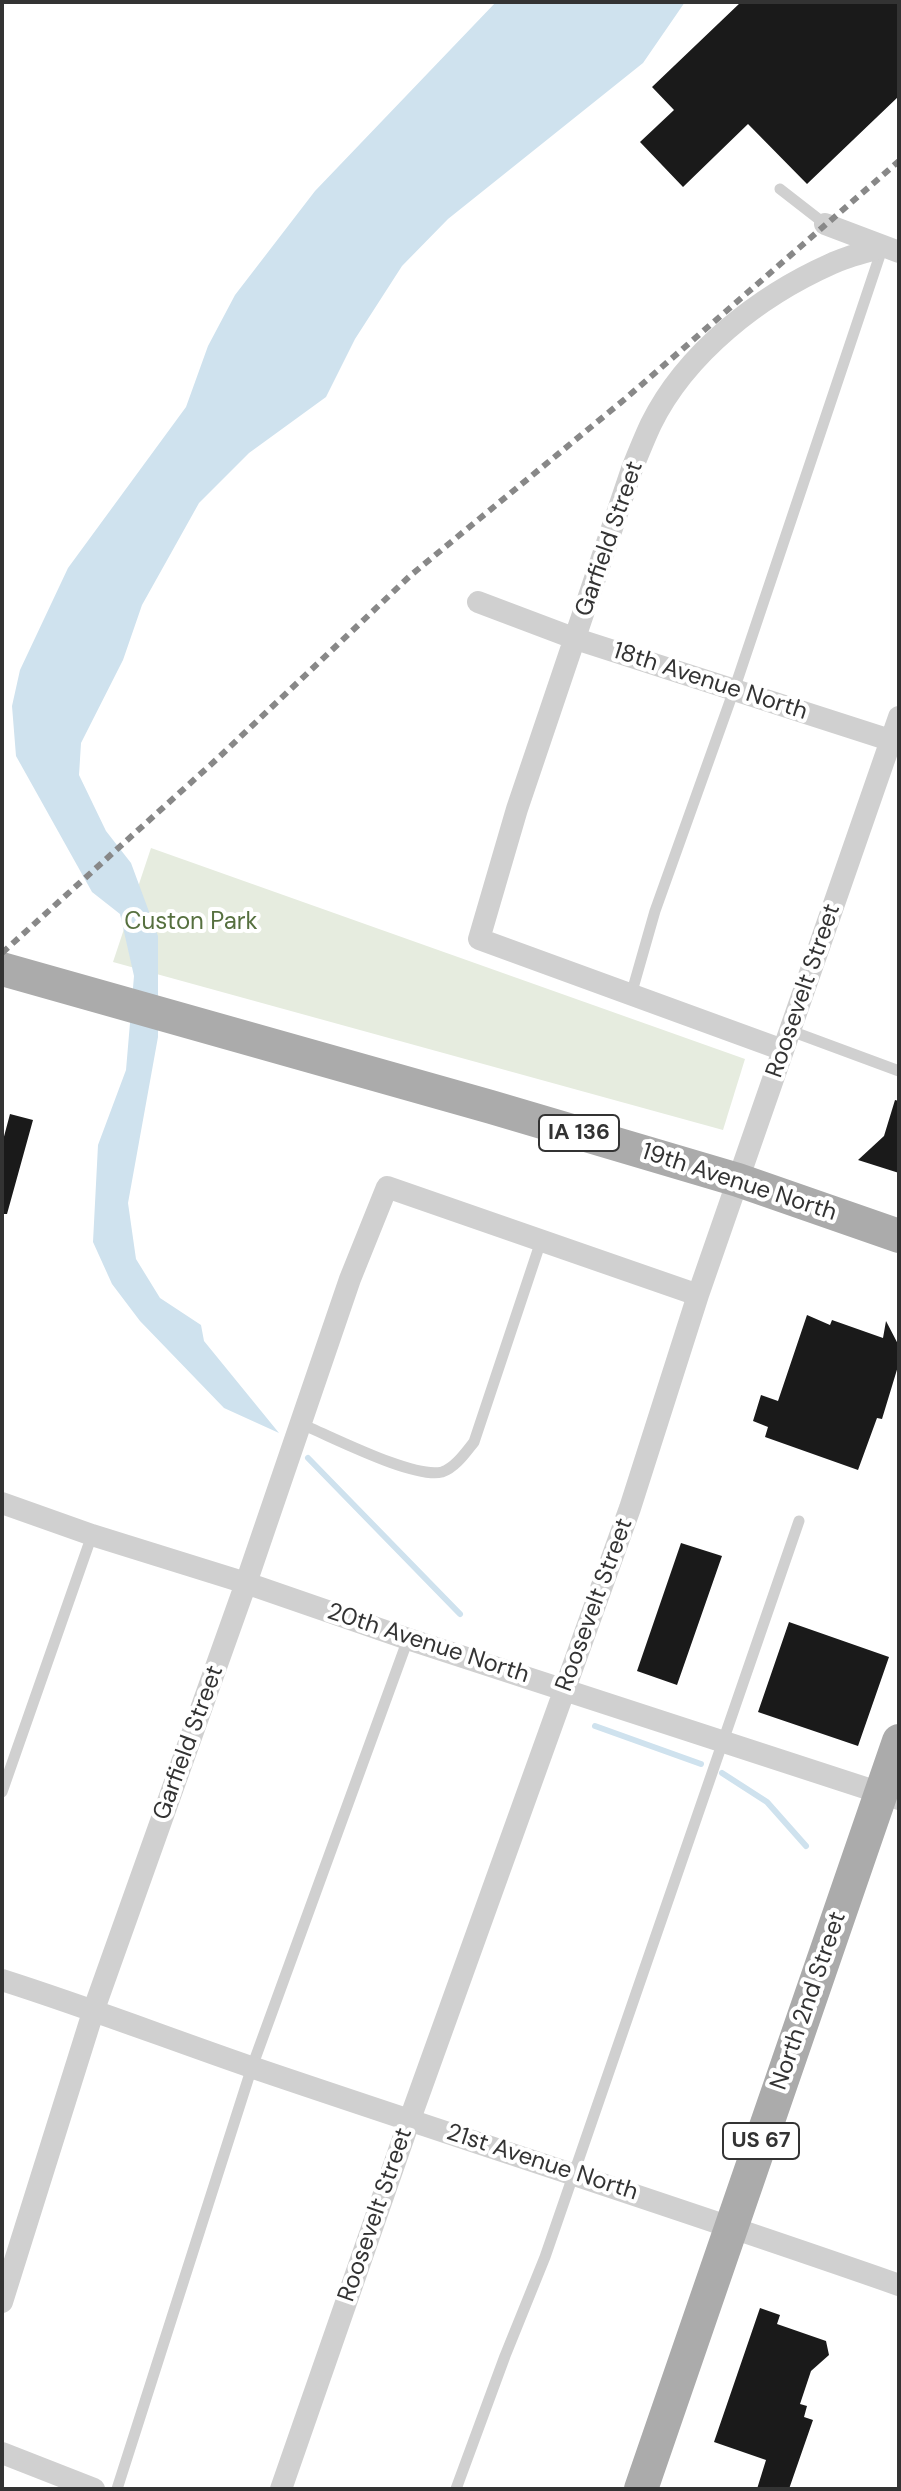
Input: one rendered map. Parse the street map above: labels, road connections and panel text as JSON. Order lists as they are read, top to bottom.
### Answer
{
  "streets": {
    "main road": [
      "IA 136",
      "19th Avenue North",
      "North 2nd Street",
      "US 67"
    ],
    "street": [
      "Garfield Street",
      "18th Avenue North",
      "Roosevelt Street",
      "20th Avenue North",
      "21st Avenue North"
    ]
  },
  "crossings": [
    ["Garfield Street", "18th Avenue North"],
    ["Garfield Street", "20th Avenue North"],
    ["Garfield Street", "21st Avenue North"],
    ["18th Avenue North", "Roosevelt Street"],
    ["Roosevelt Street", "19th Avenue North"],
    ["Roosevelt Street", "20th Avenue North"],
    ["Roosevelt Street", "21st Avenue North"],
    ["20th Avenue North", "North 2nd Street"],
    ["North 2nd Street", "21st Avenue North"]
  ],
  "parks": ["Custon Park"]
}
